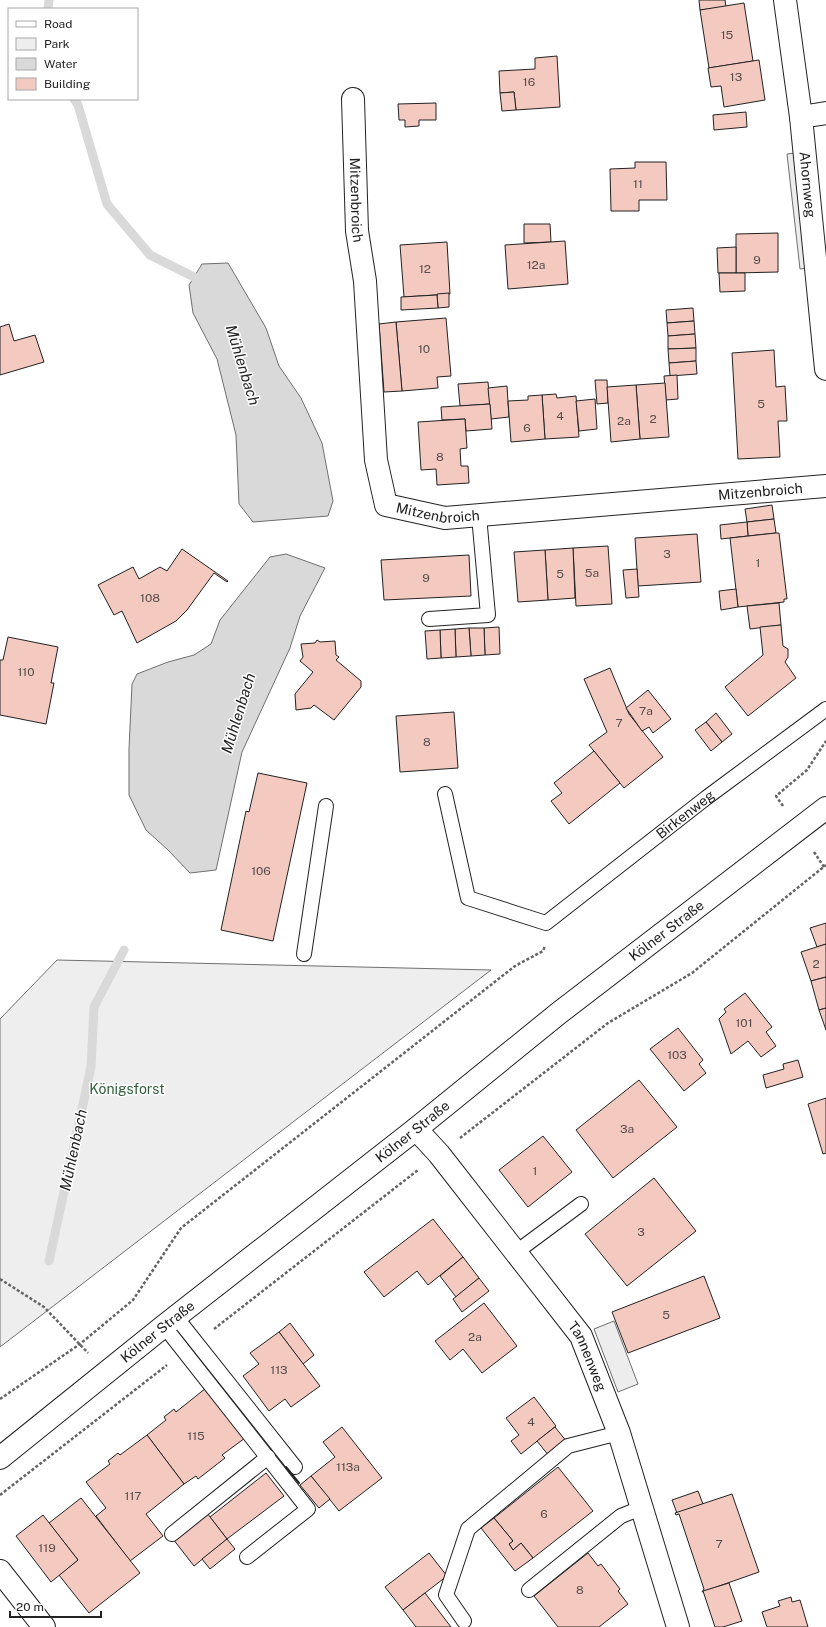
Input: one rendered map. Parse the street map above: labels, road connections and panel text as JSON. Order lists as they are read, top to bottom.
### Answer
{
  "streets": {
    "street": [
      "Ahornweg",
      "Mitzenbroich",
      "Kölner Straße",
      "Tannenweg"
    ],
    "lane": ["Birkenweg"]
  },
  "crossings": [
    ["Kölner Straße", "Tannenweg"]
  ],
  "water": ["Mühlenbach"],
  "parks": ["Königsforst"],
  "house_numbers": [
    "15",
    "13",
    "16",
    "11",
    "9",
    "12a",
    "12",
    "10",
    "5",
    "4",
    "2",
    "2a",
    "6",
    "8",
    "3",
    "1",
    "5a",
    "5",
    "9",
    "108",
    "110",
    "7a",
    "7",
    "8",
    "106",
    "2",
    "101",
    "103",
    "3a",
    "1",
    "3",
    "5",
    "2a",
    "113",
    "4",
    "115",
    "113a",
    "117",
    "6",
    "7",
    "119",
    "8"
  ],
  "legend": [
    "Road",
    "Park",
    "Water",
    "Building"
  ],
  "scale_bar": "20 m"
}
